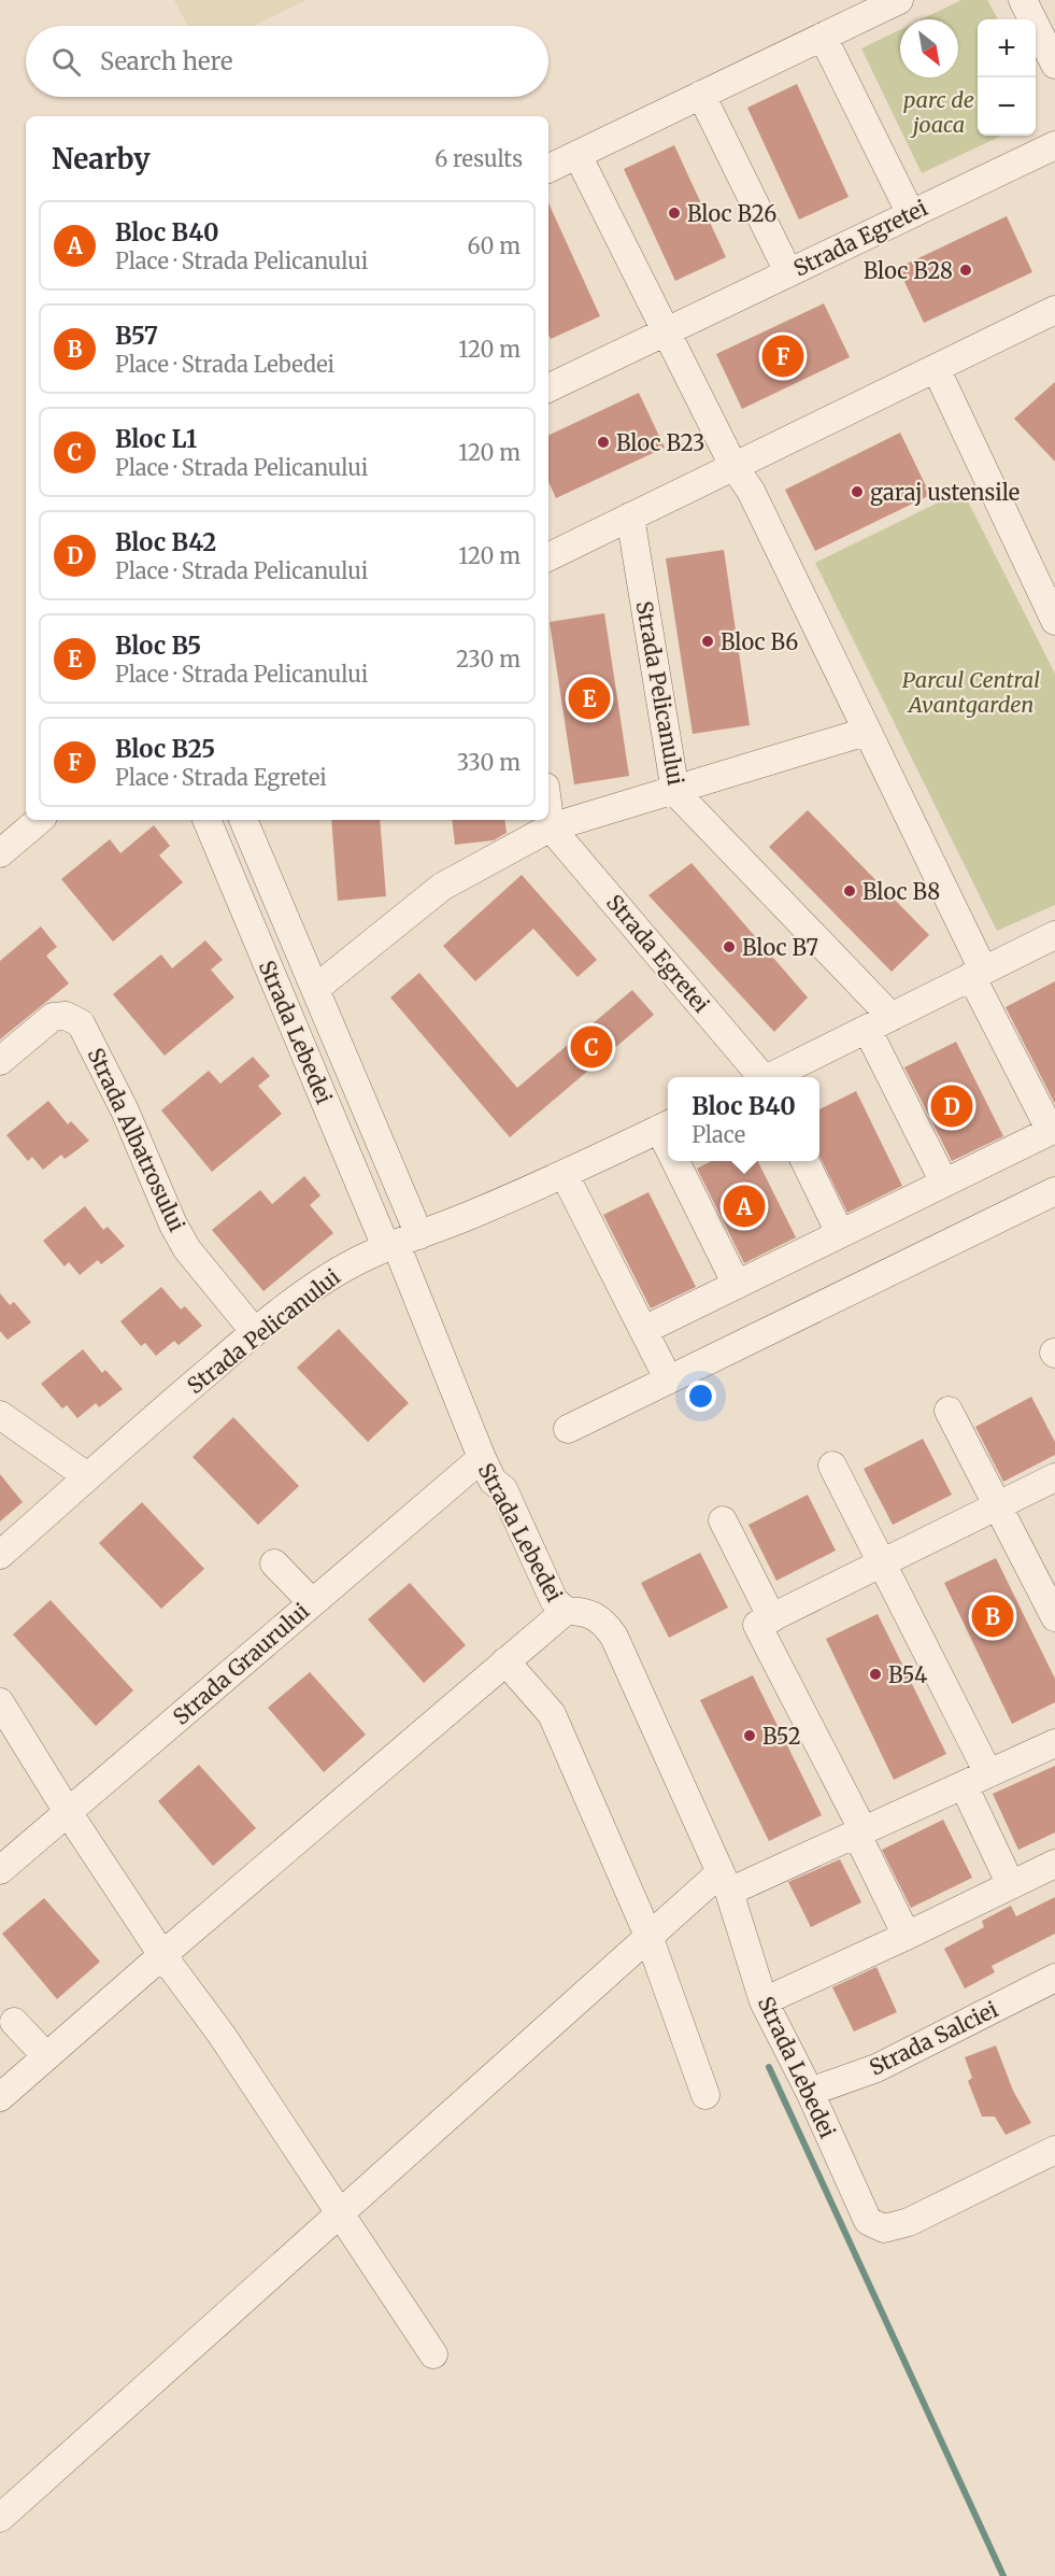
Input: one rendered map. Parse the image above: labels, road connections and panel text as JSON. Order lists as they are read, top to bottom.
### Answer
{
  "streets": {
    "street": [
      "Strada Egretei",
      "Strada Pelicanului",
      "Strada Lebedei",
      "Strada Albatrosului",
      "Strada Graurului",
      "Strada Salciei"
    ]
  },
  "crossings": [
    ["Strada Pelicanului", "Strada Lebedei"],
    ["Strada Pelicanului", "Strada Albatrosului"],
    ["Strada Lebedei", "Strada Graurului"],
    ["Strada Lebedei", "Strada Salciei"]
  ],
  "parks": ["parc de joaca", "Parcul Central Avantgarden"],
  "places": [
    "Bloc B26",
    "Bloc B28",
    "Bloc B23",
    "garaj ustensile",
    "Bloc B6",
    "Bloc B8",
    "Bloc B7",
    "B54",
    "B52"
  ],
  "north": "bottom right",
  "page": {
    "map_buttons": ["+", "−"],
    "search": "Search here",
    "heading": ["Nearby", "6 results"],
    "list": [
      {
        "mark": "A",
        "name": "Bloc B40",
        "note": "Place · Strada Pelicanului",
        "value": "60 m"
      },
      {
        "mark": "B",
        "name": "B57",
        "note": "Place · Strada Lebedei",
        "value": "120 m"
      },
      {
        "mark": "C",
        "name": "Bloc L1",
        "note": "Place · Strada Pelicanului",
        "value": "120 m"
      },
      {
        "mark": "D",
        "name": "Bloc B42",
        "note": "Place · Strada Pelicanului",
        "value": "120 m"
      },
      {
        "mark": "E",
        "name": "Bloc B5",
        "note": "Place · Strada Pelicanului",
        "value": "230 m"
      },
      {
        "mark": "F",
        "name": "Bloc B25",
        "note": "Place · Strada Egretei",
        "value": "330 m"
      }
    ],
    "pins": [
      "F",
      "E",
      "C",
      "D",
      "A",
      "B"
    ],
    "popup": ["Bloc B40", "Place"]
  }
}
